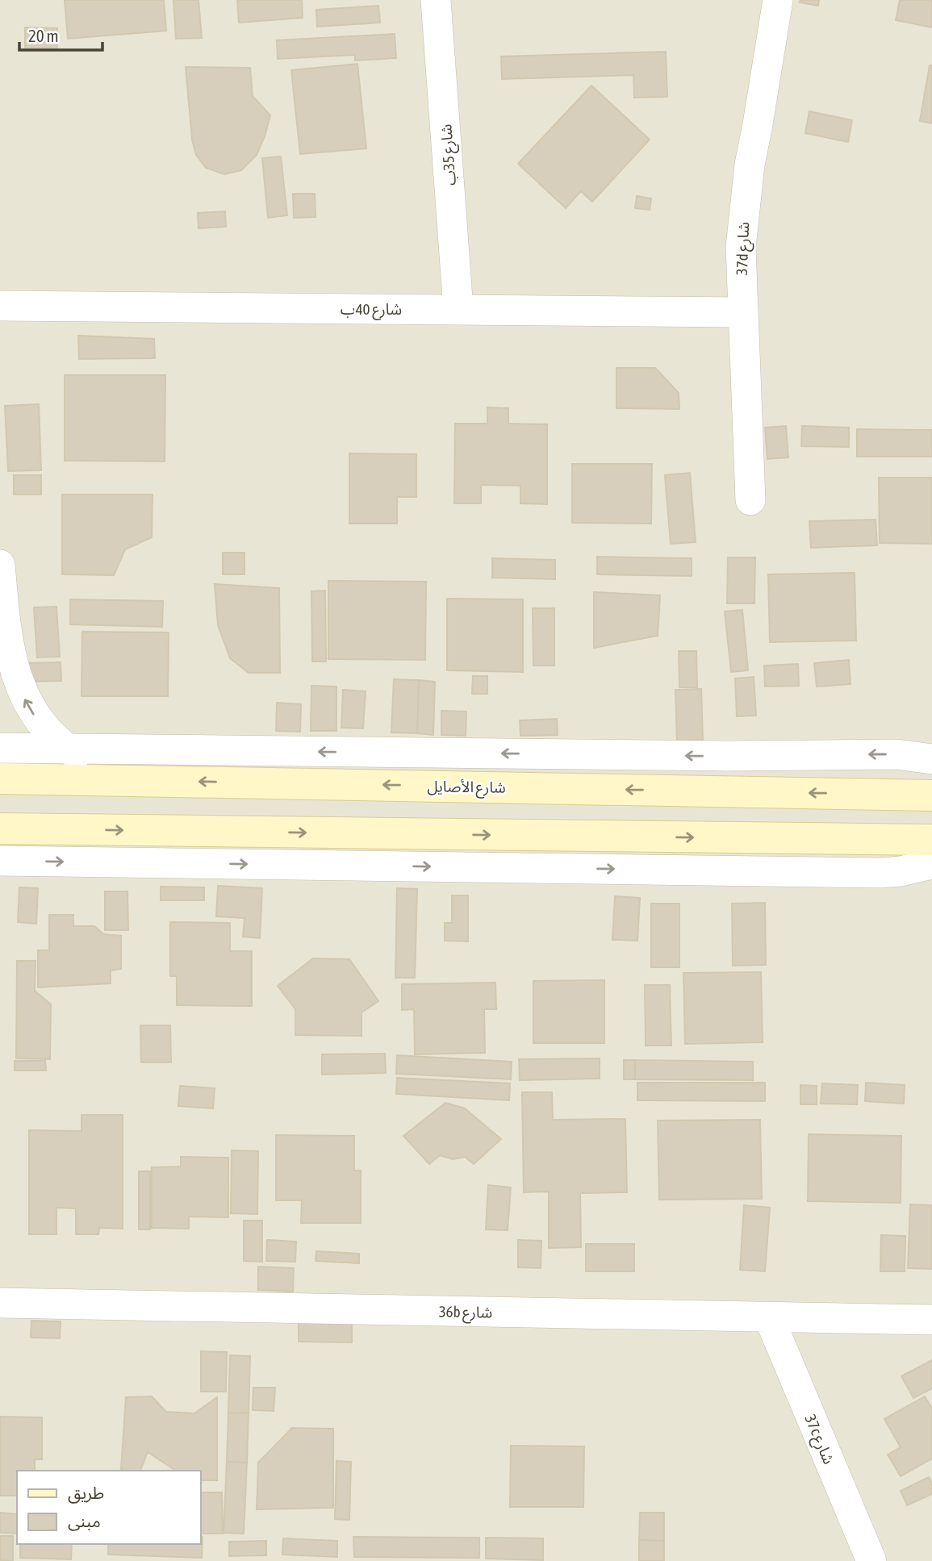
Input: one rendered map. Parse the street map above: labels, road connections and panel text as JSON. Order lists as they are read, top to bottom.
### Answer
{
  "streets": {
    "street": [
      "شارع 35ب",
      "37d شارع",
      "شارع 40ب",
      "شارع الأصايل",
      "36b شارع",
      "37c شارع"
    ]
  },
  "crossings": [
    ["شارع 35ب", "شارع 40ب"],
    ["37d شارع", "شارع 40ب"],
    ["36b شارع", "37c شارع"]
  ],
  "legend": ["طريق", "مبنى"],
  "scale_bar": "20 m"
}
